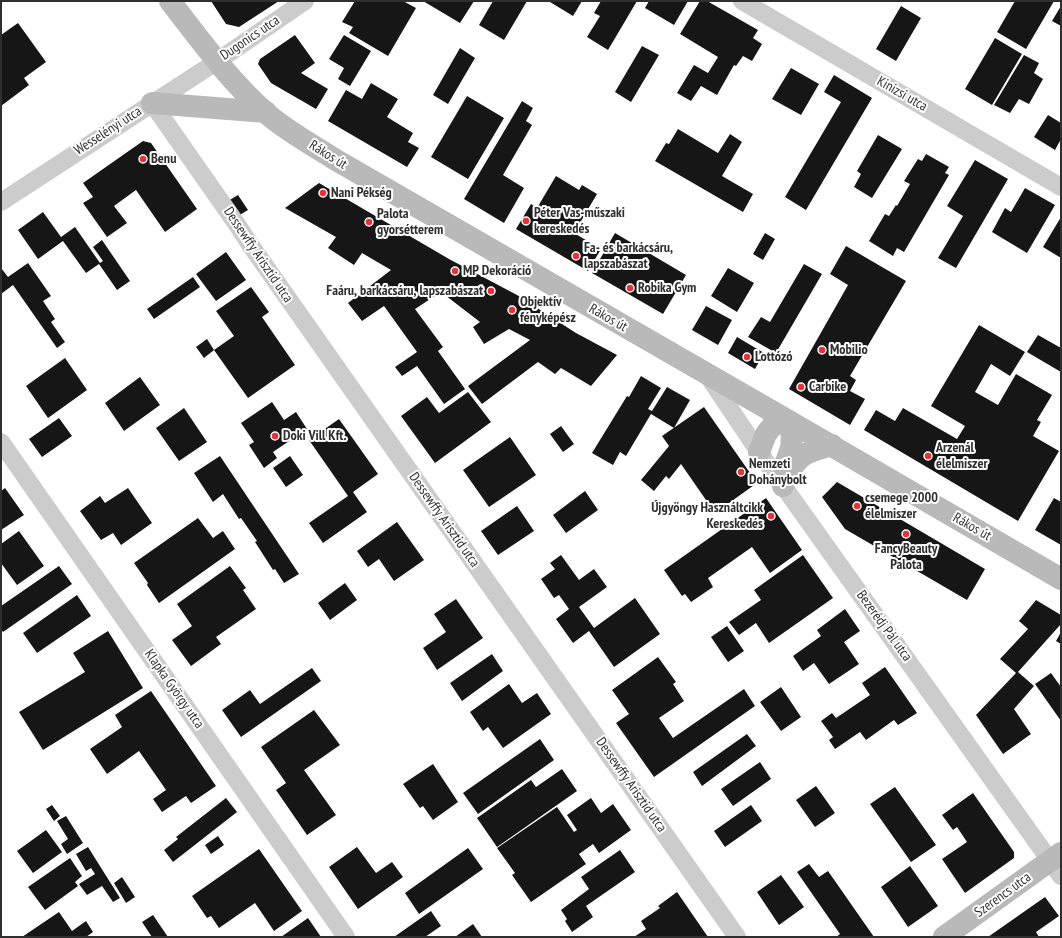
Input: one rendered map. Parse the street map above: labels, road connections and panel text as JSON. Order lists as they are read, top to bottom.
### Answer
{
  "streets": {
    "street": [
      "Dugonics utca",
      "Kinizsi utca",
      "Wesselényi utca",
      "Rákos út",
      "Dessewffy Arisztid utca",
      "Bezerédj Pál utca",
      "Klapka György utca",
      "Szerencs utca"
    ]
  },
  "crossings": [
    ["Dugonics utca", "Wesselényi utca"],
    ["Dugonics utca", "Rákos út"],
    ["Wesselényi utca", "Rákos út"],
    ["Wesselényi utca", "Dessewffy Arisztid utca"],
    ["Rákos út", "Bezerédj Pál utca"],
    ["Bezerédj Pál utca", "Szerencs utca"]
  ],
  "places": [
    "Benu",
    "Nani Pékség",
    "Péter Vas-műszaki kereskedés",
    "Palota gyorsétterem",
    "Fa- és barkácsáru, lapszabászat",
    "MP Dekoráció",
    "Robika Gym",
    "Faáru, barkácsáru, lapszabászat",
    "Objektív fényképész",
    "Mobilio",
    "Lottózó",
    "Carbike",
    "Doki Vill Kft.",
    "Arzenál élelmiszer",
    "Nemzeti Dohánybolt",
    "csemege 2000 élelmiszer",
    "Újgyöngy Használtcikk Kereskedés",
    "FancyBeauty Palota"
  ]
}
